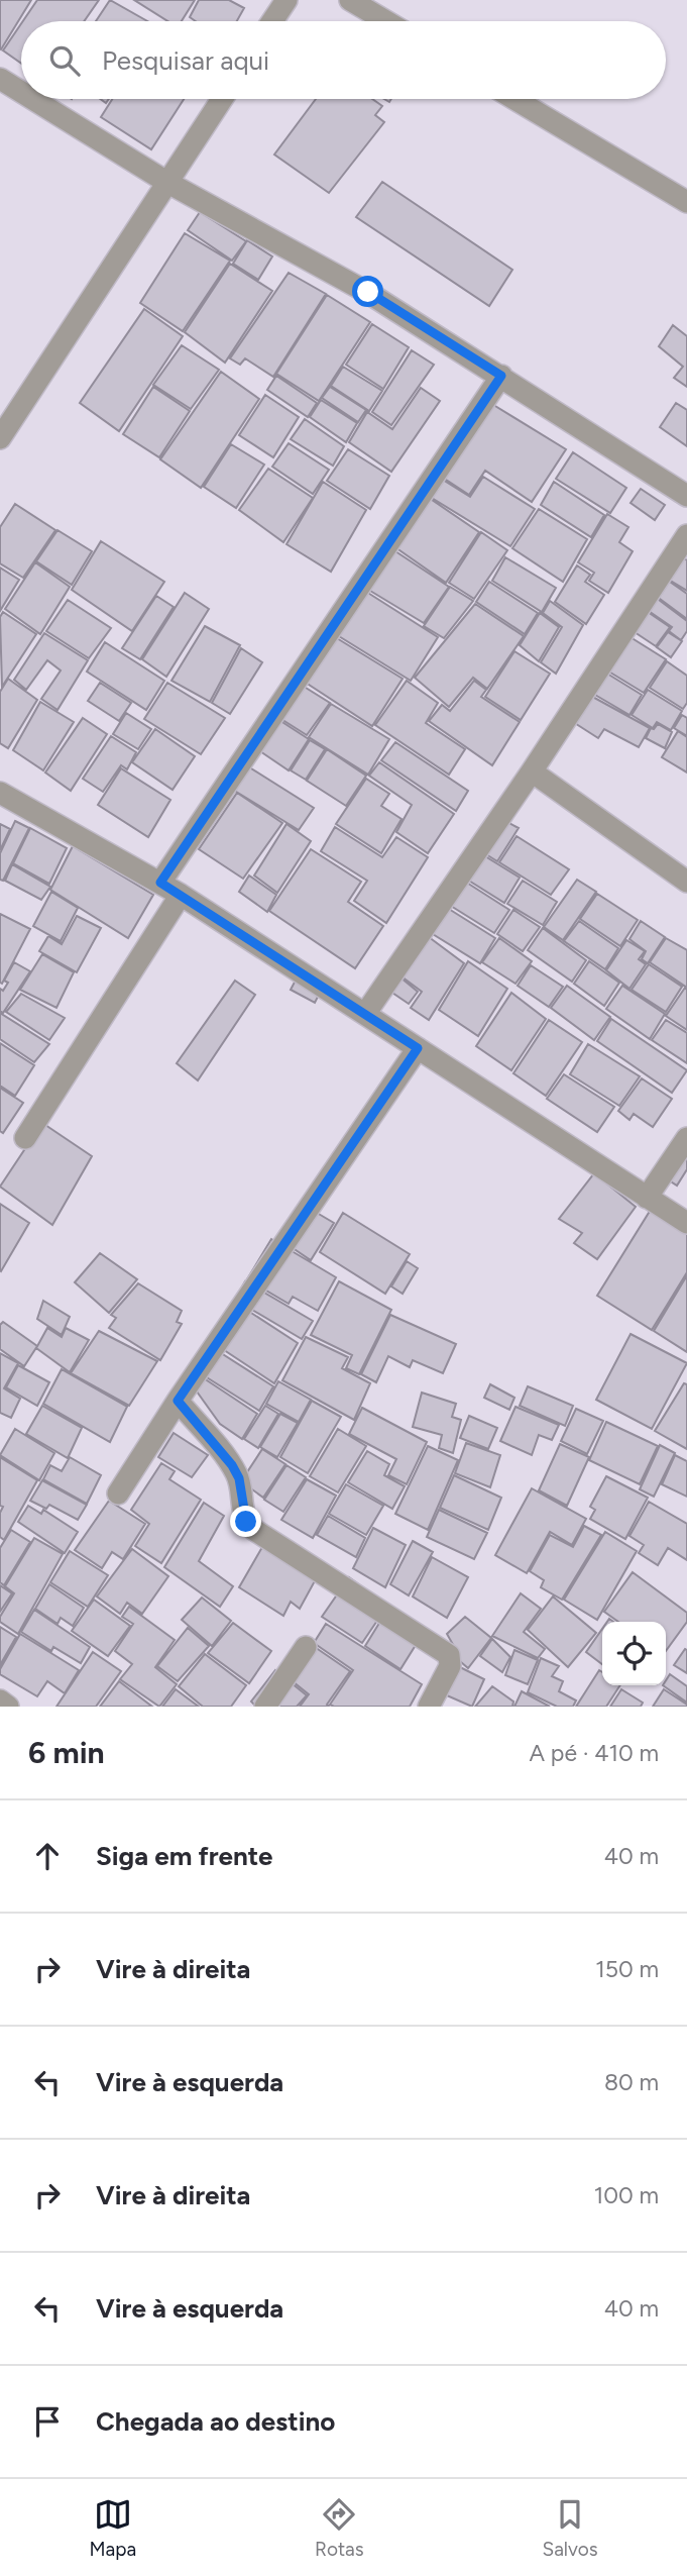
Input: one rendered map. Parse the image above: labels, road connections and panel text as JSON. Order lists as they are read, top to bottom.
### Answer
{
  "page": {
    "search": "Pesquisar aqui",
    "heading": ["6 min", "A pé · 410 m"],
    "list": [
      ["Siga em frente", "40 m"],
      ["Vire à direita", "150 m"],
      ["Vire à esquerda", "80 m"],
      ["Vire à direita", "100 m"],
      ["Vire à esquerda", "40 m"],
      "Chegada ao destino"
    ],
    "nav": ["Mapa", "Rotas", "Salvos"]
  }
}
